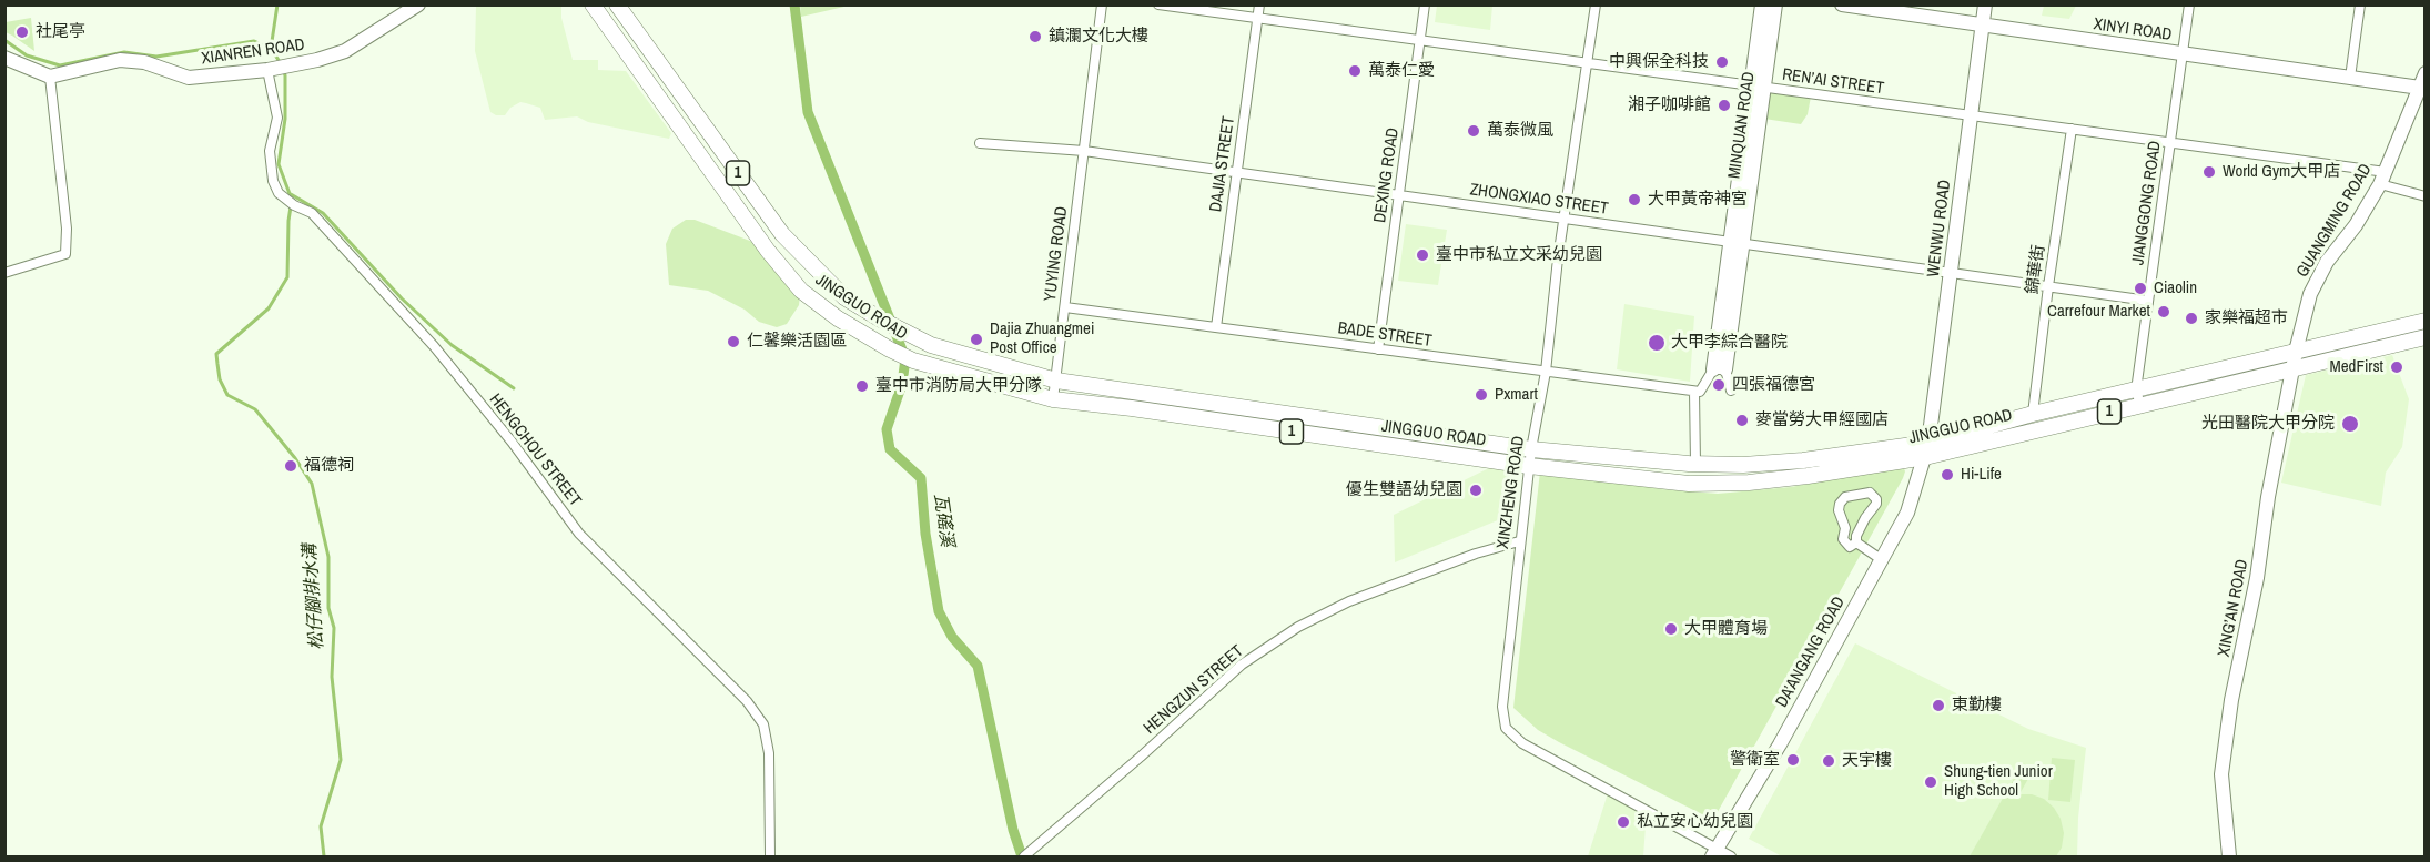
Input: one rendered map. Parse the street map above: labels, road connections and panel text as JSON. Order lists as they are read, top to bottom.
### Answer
{
  "streets": {
    "main road": ["1", "JINGGUO ROAD"],
    "street": [
      "XINYI ROAD",
      "XIANREN ROAD",
      "REN’AI STREET",
      "MINQUAN ROAD",
      "DAJIA STREET",
      "DEXING ROAD",
      "ZHONGXIAO STREET",
      "JIANGGONG ROAD",
      "GUANGMING ROAD",
      "WENWU ROAD",
      "YUYING ROAD",
      "錦華街",
      "BADE STREET",
      "HENGCHOU STREET",
      "XINZHENG ROAD",
      "XING’AN ROAD",
      "DA’ANGANG ROAD",
      "HENGZUN STREET"
    ]
  },
  "crossings": [
    ["XINYI ROAD", "JIANGGONG ROAD"],
    ["XINYI ROAD", "GUANGMING ROAD"],
    ["XINYI ROAD", "WENWU ROAD"],
    ["XIANREN ROAD", "HENGCHOU STREET"],
    ["REN’AI STREET", "MINQUAN ROAD"],
    ["REN’AI STREET", "DAJIA STREET"],
    ["REN’AI STREET", "DEXING ROAD"],
    ["REN’AI STREET", "JIANGGONG ROAD"],
    ["REN’AI STREET", "GUANGMING ROAD"],
    ["REN’AI STREET", "WENWU ROAD"],
    ["REN’AI STREET", "錦華街"],
    ["REN’AI STREET", "XINZHENG ROAD"],
    ["MINQUAN ROAD", "ZHONGXIAO STREET"],
    ["DAJIA STREET", "ZHONGXIAO STREET"],
    ["DAJIA STREET", "BADE STREET"],
    ["DEXING ROAD", "ZHONGXIAO STREET"],
    ["DEXING ROAD", "BADE STREET"],
    ["ZHONGXIAO STREET", "JIANGGONG ROAD"],
    ["ZHONGXIAO STREET", "WENWU ROAD"],
    ["ZHONGXIAO STREET", "YUYING ROAD"],
    ["ZHONGXIAO STREET", "錦華街"],
    ["ZHONGXIAO STREET", "XINZHENG ROAD"],
    ["JIANGGONG ROAD", "JINGGUO ROAD"],
    ["GUANGMING ROAD", "JINGGUO ROAD"],
    ["GUANGMING ROAD", "XING’AN ROAD"],
    ["WENWU ROAD", "JINGGUO ROAD"],
    ["WENWU ROAD", "DA’ANGANG ROAD"],
    ["YUYING ROAD", "JINGGUO ROAD"],
    ["YUYING ROAD", "BADE STREET"],
    ["錦華街", "JINGGUO ROAD"],
    ["JINGGUO ROAD", "XINZHENG ROAD"],
    ["JINGGUO ROAD", "XING’AN ROAD"],
    ["JINGGUO ROAD", "DA’ANGANG ROAD"],
    ["BADE STREET", "XINZHENG ROAD"],
    ["XINZHENG ROAD", "DA’ANGANG ROAD"],
    ["XINZHENG ROAD", "HENGZUN STREET"]
  ],
  "water": ["瓦磘溪", "松仔腳排水溝"],
  "places": [
    "社尾亭",
    "鎮瀾文化大樓",
    "中興保全科技",
    "萬泰仁愛",
    "湘子咖啡館",
    "萬泰微風",
    "World Gym大甲店",
    "大甲黃帝神宮",
    "臺中市私立文采幼兒園",
    "Ciaolin",
    "Carrefour Market",
    "家樂福超市",
    "Dajia Zhuangmei Post Office",
    "仁馨樂活園區",
    "大甲李綜合醫院",
    "MedFirst",
    "四張福德宮",
    "臺中市消防局大甲分隊",
    "Pxmart",
    "麥當勞大甲經國店",
    "光田醫院大甲分院",
    "福德祠",
    "Hi-Life",
    "優生雙語幼兒園",
    "大甲體育場",
    "東勤樓",
    "警衛室",
    "天宇樓",
    "Shung-tien Junior High School",
    "私立安心幼兒園"
  ]
}
